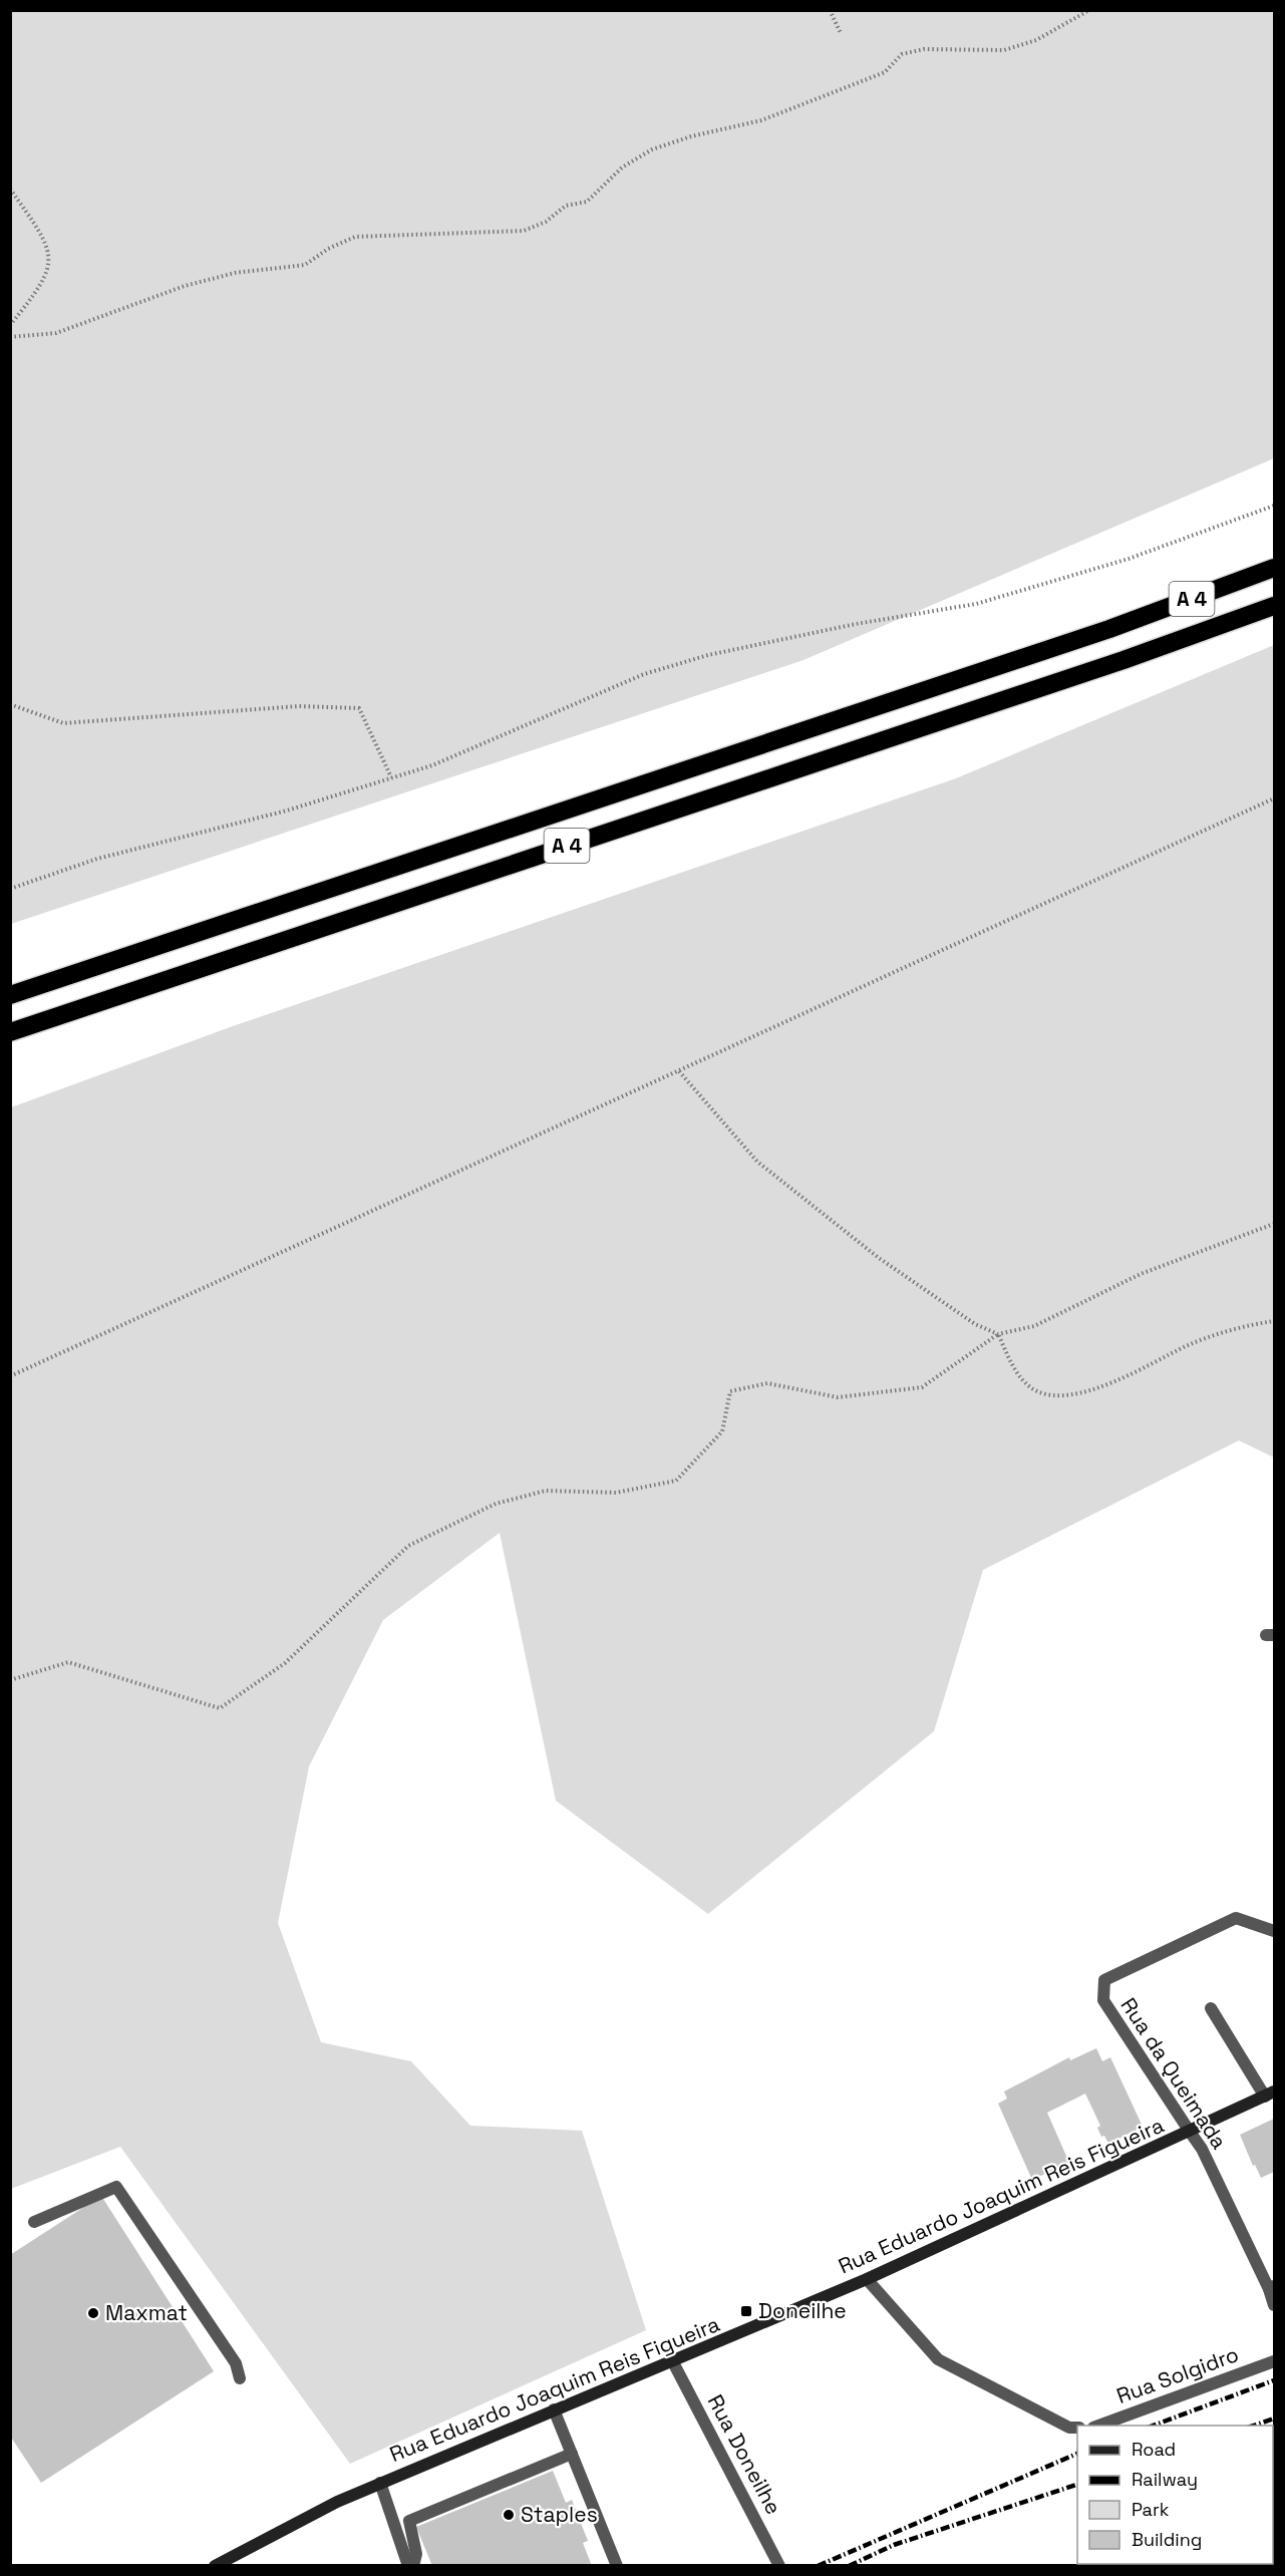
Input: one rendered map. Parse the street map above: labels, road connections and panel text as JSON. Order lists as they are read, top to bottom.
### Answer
{
  "streets": {
    "highway": ["A 4"],
    "main road": ["Rua Eduardo Joaquim Reis Figueira"],
    "street": ["Rua da Queimada", "Rua Solgidro", "Rua Doneilhe"]
  },
  "crossings": [
    ["Rua da Queimada", "Rua Eduardo Joaquim Reis Figueira"],
    ["Rua Eduardo Joaquim Reis Figueira", "Rua Doneilhe"]
  ],
  "places": {
    "transit": ["Doneilhe"],
    "other": ["Maxmat", "Staples"]
  },
  "legend": [
    "Road",
    "Railway",
    "Park",
    "Building"
  ]
}
